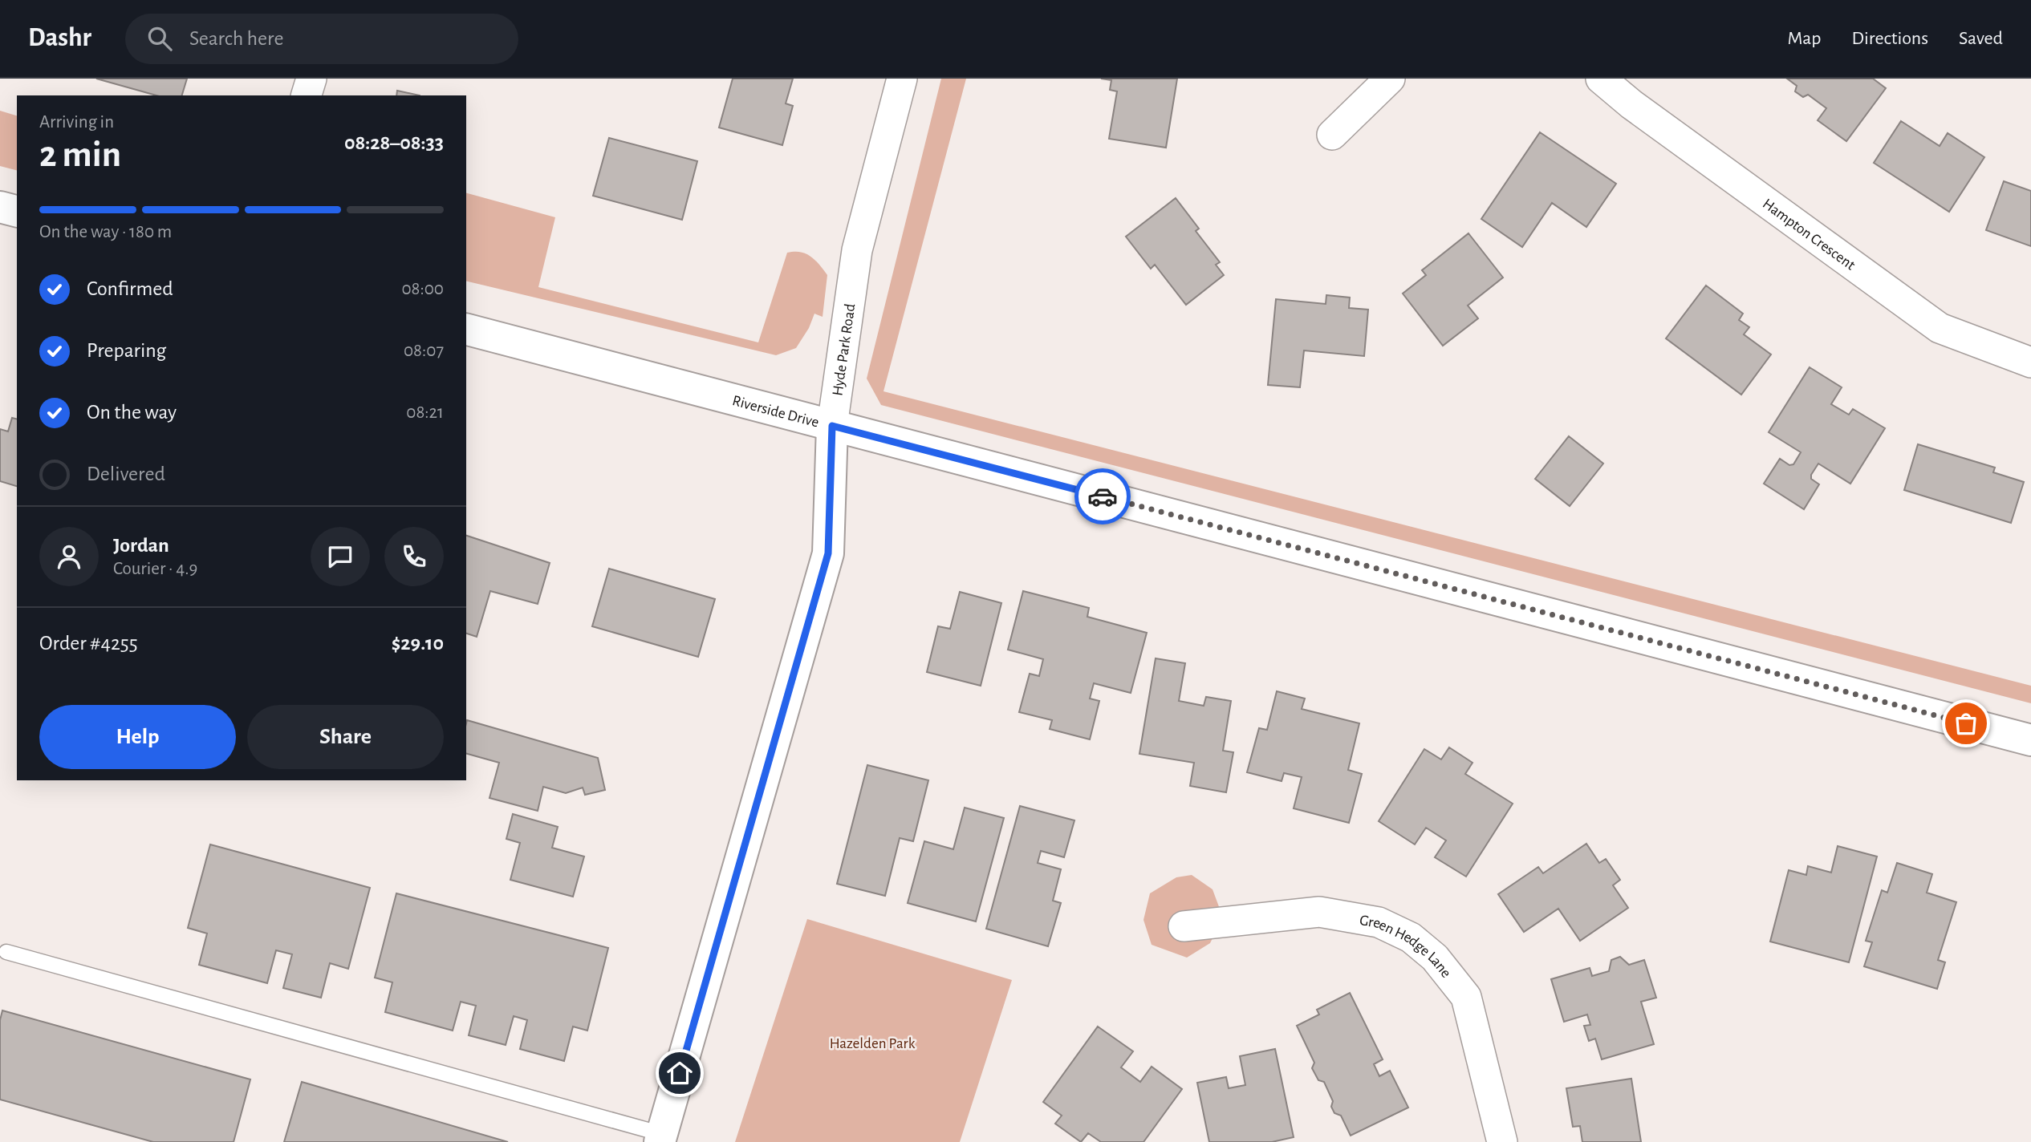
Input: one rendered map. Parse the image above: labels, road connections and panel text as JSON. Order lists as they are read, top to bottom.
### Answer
{
  "streets": {
    "main road": ["Hyde Park Road", "Riverside Drive"],
    "street": ["Hampton Crescent", "Green Hedge Lane"]
  },
  "crossings": [
    ["Hyde Park Road", "Riverside Drive"]
  ],
  "parks": ["Hazelden Park"],
  "page": {
    "header": "Dashr",
    "search": "Search here",
    "nav": ["Map", "Directions", "Saved"],
    "heading": ["2 min", "Arriving in", "08:28–08:33"],
    "panel": [
      "Jordan",
      "Courier · 4.9",
      "Order #4255",
      "$29.10"
    ],
    "bar": "On the way · 180 m",
    "list": [
      ["Confirmed", "08:00"],
      ["Preparing", "08:07"],
      ["On the way", "08:21"],
      "Delivered"
    ],
    "buttons": ["Help", "Share"]
  }
}
